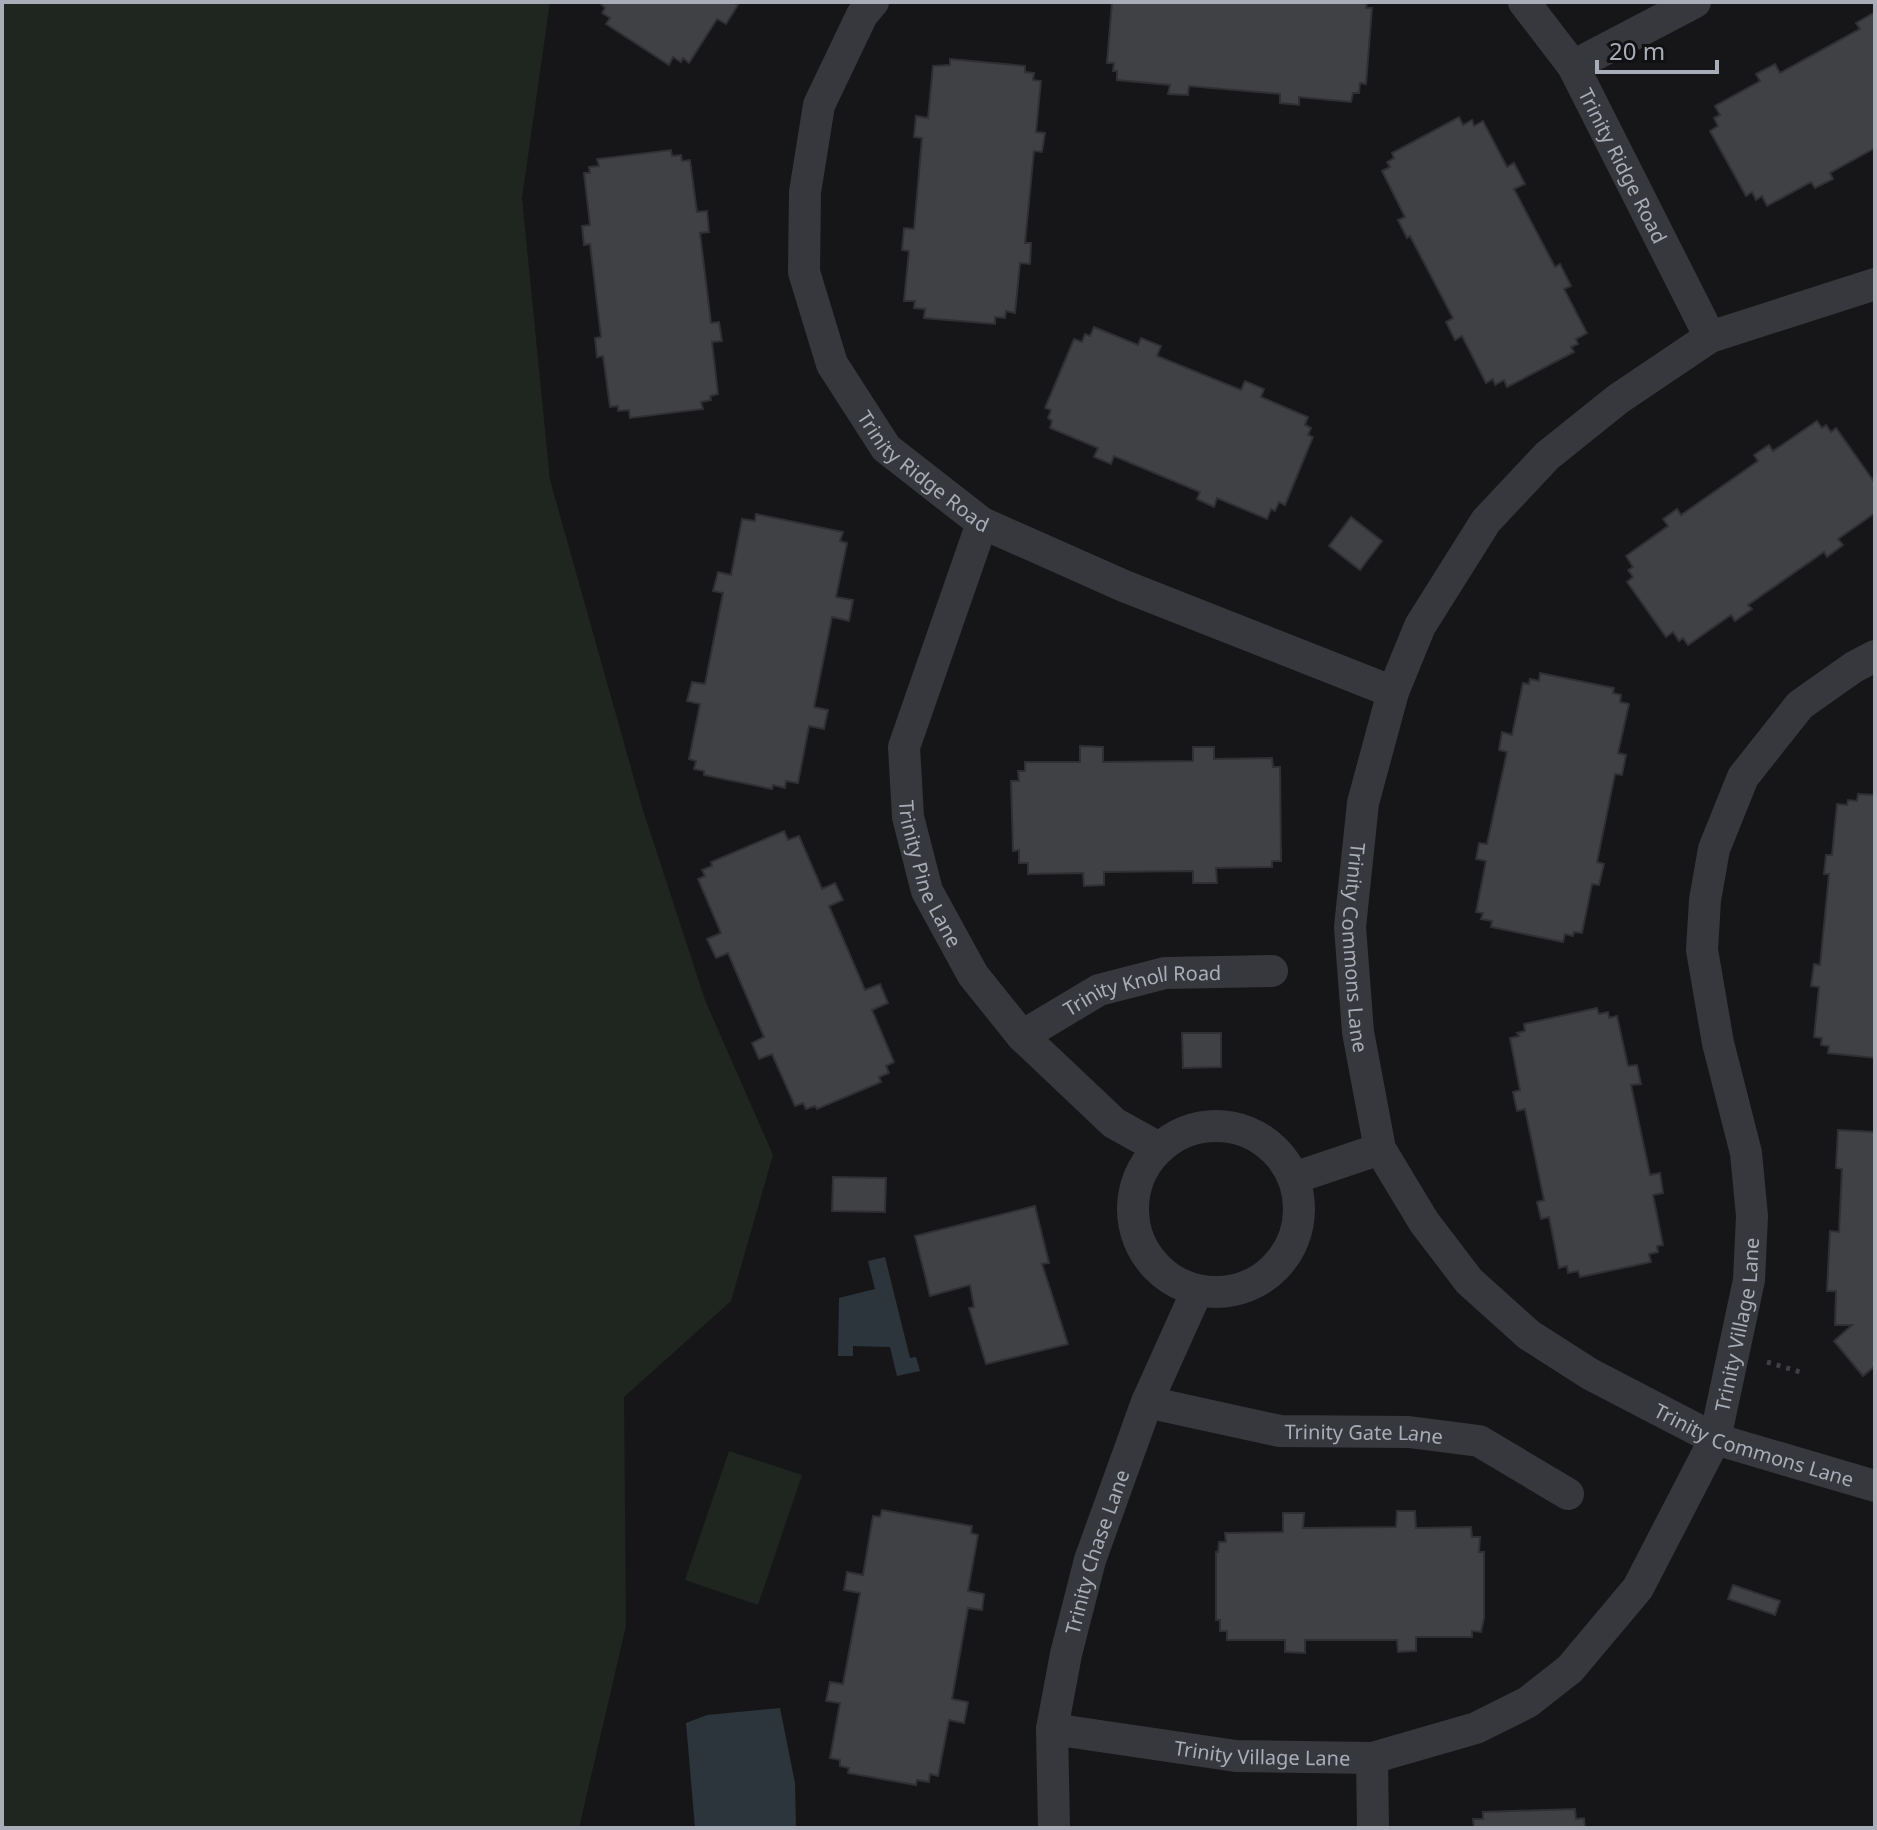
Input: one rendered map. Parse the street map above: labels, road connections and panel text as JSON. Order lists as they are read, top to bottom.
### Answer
{
  "streets": {
    "street": [
      "Trinity Ridge Road",
      "Trinity Pine Lane",
      "Trinity Commons Lane",
      "Trinity Knoll Road",
      "Trinity Village Lane",
      "Trinity Gate Lane",
      "Trinity Chase Lane"
    ]
  },
  "crossings": [
    ["Trinity Ridge Road", "Trinity Pine Lane"],
    ["Trinity Ridge Road", "Trinity Commons Lane"],
    ["Trinity Pine Lane", "Trinity Knoll Road"],
    ["Trinity Pine Lane", "Trinity Chase Lane"],
    ["Trinity Commons Lane", "Trinity Village Lane"],
    ["Trinity Village Lane", "Trinity Chase Lane"],
    ["Trinity Gate Lane", "Trinity Chase Lane"]
  ],
  "scale_bar": "20 m"
}
